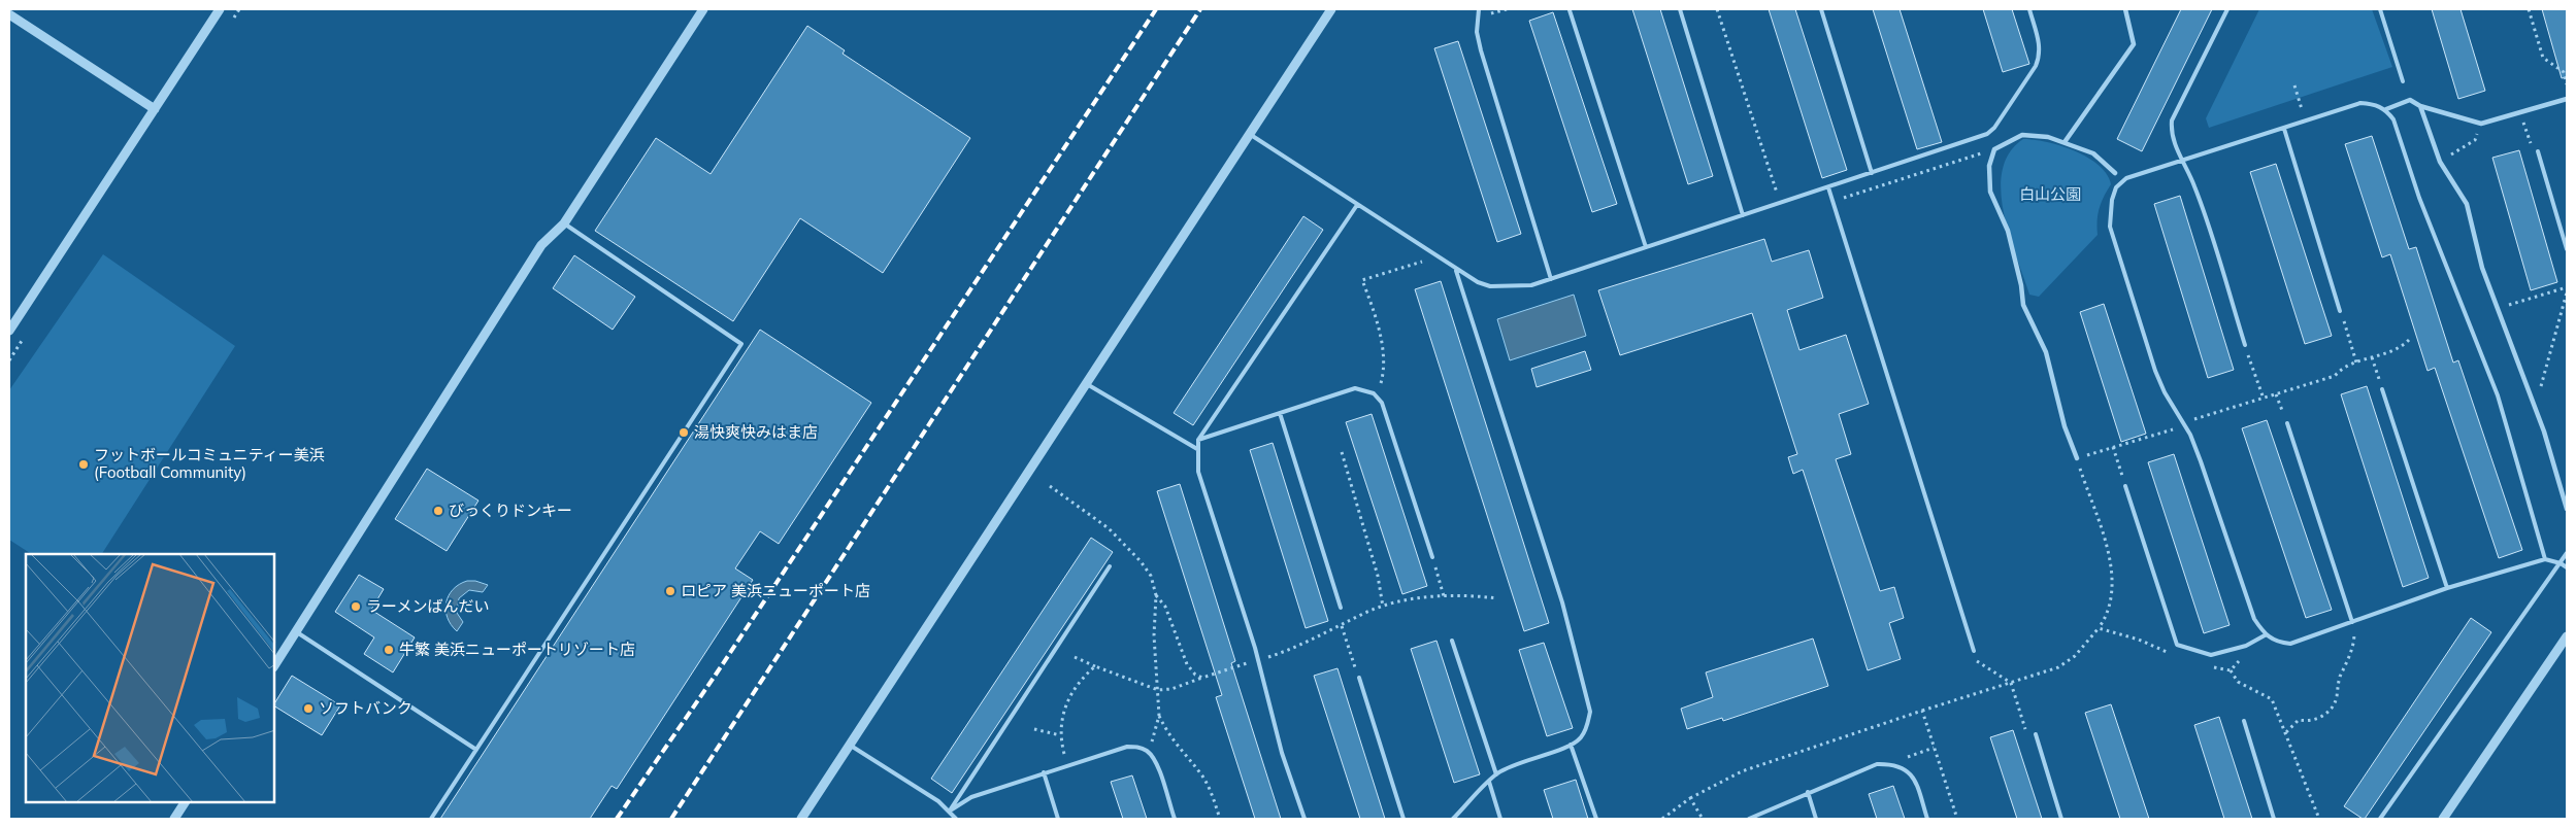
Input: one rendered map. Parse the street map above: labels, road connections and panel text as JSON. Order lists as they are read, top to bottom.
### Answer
{
  "parks": ["白山公園"],
  "places": [
    "湯快爽快みはま店",
    "フットボールコミュニティー美浜 (Football Community)",
    "びっくりドンキー",
    "ロピア 美浜ニューポート店",
    "ラーメンばんだい",
    "牛繁 美浜ニューポートリゾート店",
    "ソフトバンク"
  ]
}
